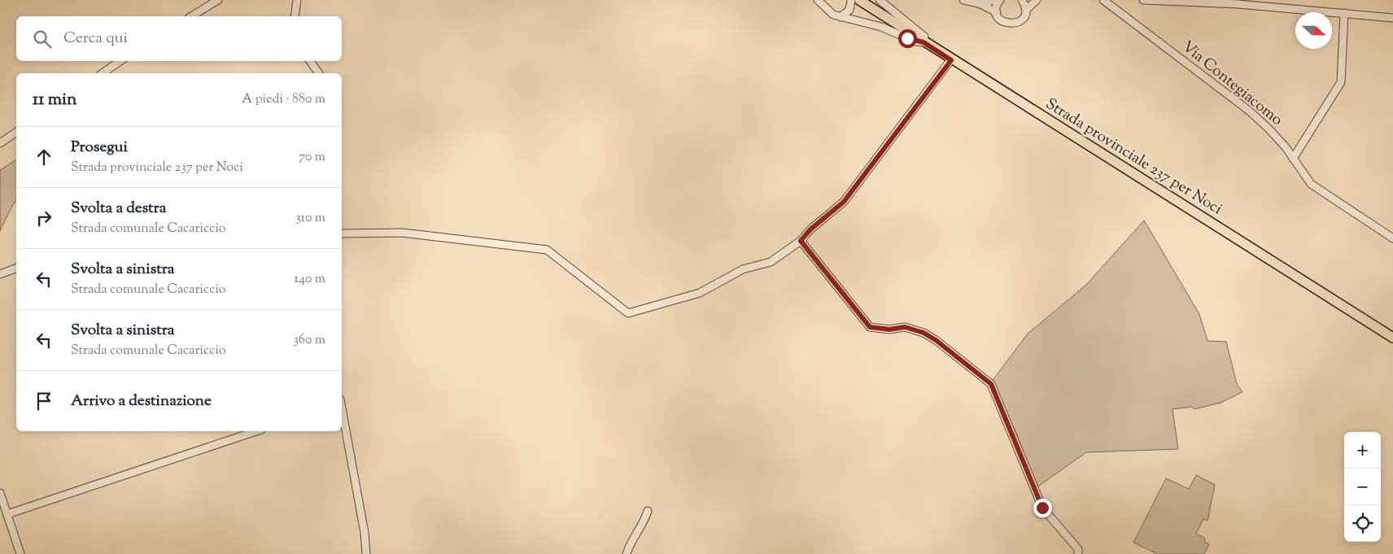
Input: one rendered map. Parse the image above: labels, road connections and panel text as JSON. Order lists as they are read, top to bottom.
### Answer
{
  "streets": {
    "main road": ["Strada provinciale 237 per Noci"],
    "street": ["Via Contegiacomo"]
  },
  "north": "right",
  "page": {
    "search": "Cerca qui",
    "heading": ["11 min", "A piedi · 880 m"],
    "list": [
      ["Prosegui", "Strada provinciale 237 per Noci", "70 m"],
      ["Svolta a destra", "Strada comunale Cacariccio", "310 m"],
      ["Svolta a sinistra", "Strada comunale Cacariccio", "140 m"],
      ["Svolta a sinistra", "Strada comunale Cacariccio", "360 m"],
      "Arrivo a destinazione"
    ],
    "map_buttons": ["+", "−"]
  }
}
